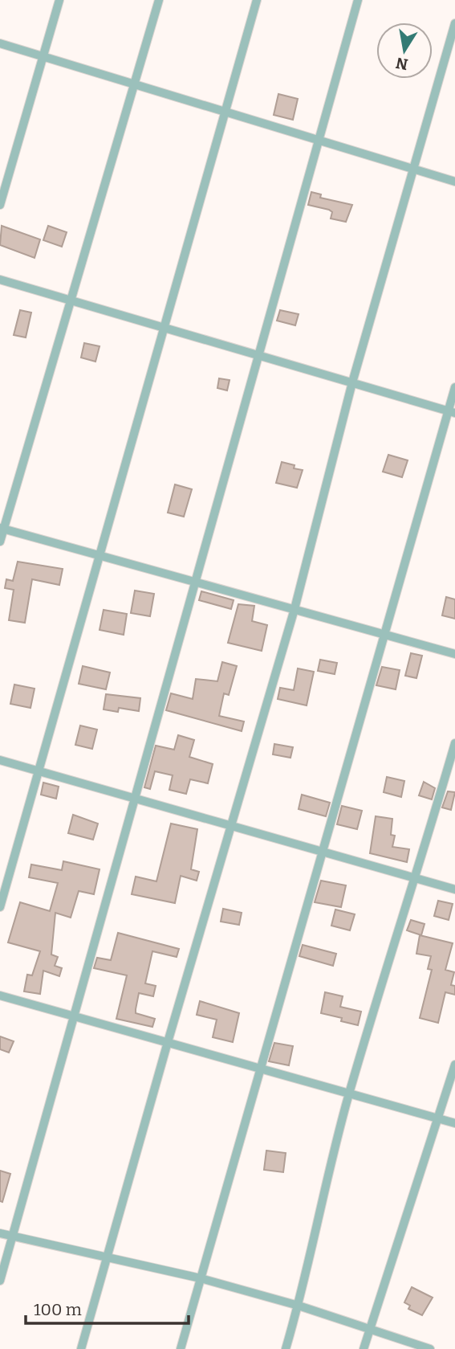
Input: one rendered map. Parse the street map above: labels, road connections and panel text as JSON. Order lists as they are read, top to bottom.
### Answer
{
  "scale_bar": "100 m",
  "north": "bottom"
}
